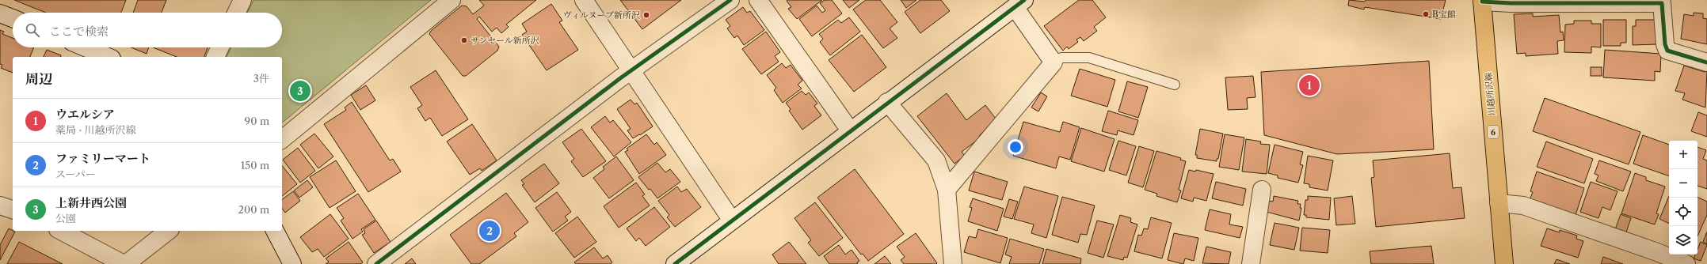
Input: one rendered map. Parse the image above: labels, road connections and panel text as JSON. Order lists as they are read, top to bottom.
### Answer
{
  "streets": {
    "main road": ["川越所沢線", "6"]
  },
  "places": ["B宝館", "ヴィルヌーブ新所沢", "サンセール新所沢"],
  "page": {
    "search": "ここで検索",
    "heading": ["周辺", "3件"],
    "pins": ["1", "3", "2"],
    "list": [
      {
        "mark": "1",
        "name": "ウエルシア",
        "note": "薬局 · 川越所沢線",
        "value": "90 m"
      },
      {
        "mark": "2",
        "name": "ファミリーマート",
        "note": "スーパー",
        "value": "150 m"
      },
      {
        "mark": "3",
        "name": "上新井西公園",
        "note": "公園",
        "value": "200 m"
      }
    ],
    "map_buttons": ["+", "−"]
  }
}
